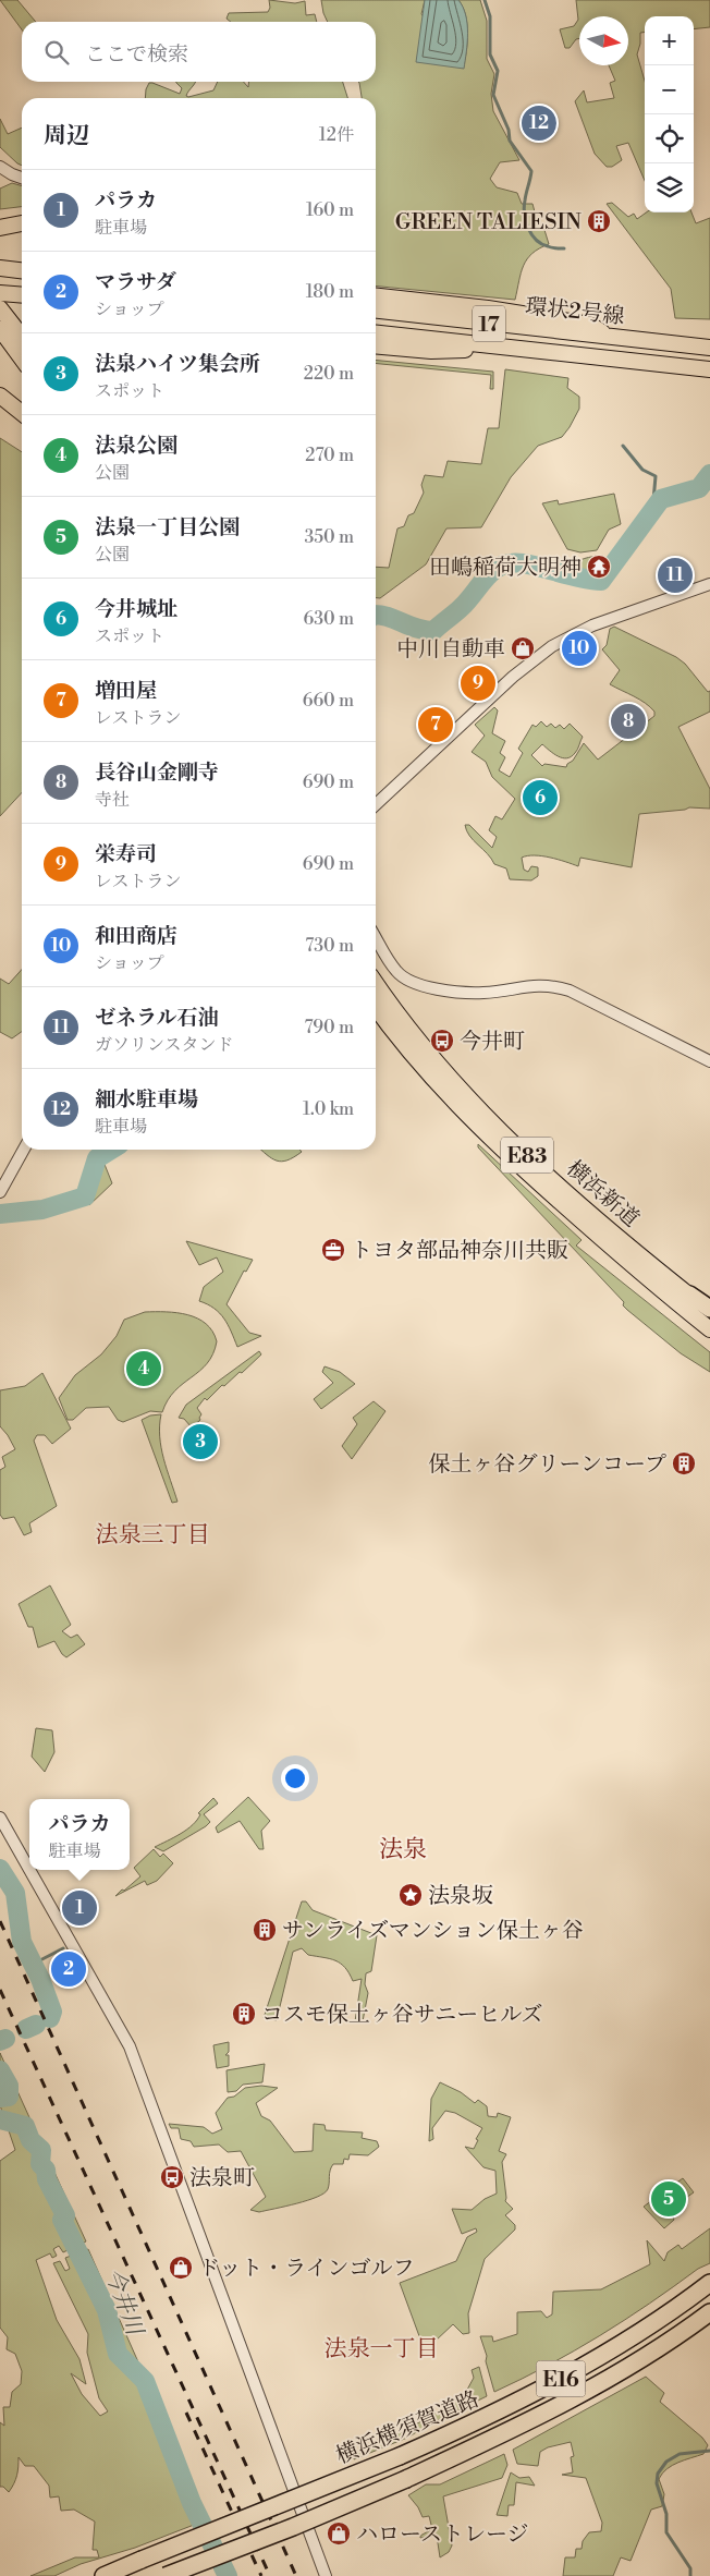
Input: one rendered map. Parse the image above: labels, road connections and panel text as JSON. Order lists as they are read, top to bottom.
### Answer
{
  "streets": {
    "highway": ["E16", "横浜横須賀道路"],
    "main road": [
      "環状2号線",
      "17",
      "E83",
      "横浜新道"
    ]
  },
  "districts": ["法泉三丁目", "法泉", "法泉一丁目"],
  "water": ["今井川"],
  "places": {
    "building": [
      "GREEN TALIESIN",
      "保土ヶ谷グリーンコープ",
      "サンライズマンション保土ヶ谷",
      "コスモ保土ヶ谷サニーヒルズ"
    ],
    "temple": ["田嶋稲荷大明神"],
    "shop": ["中川自動車", "ドット・ラインゴルフ", "ハローストレージ"],
    "bus stop": ["今井町", "法泉町"],
    "office": ["トヨタ部品神奈川共販"],
    "place": ["法泉坂"]
  },
  "north": "right",
  "page": {
    "map_buttons": ["+", "−"],
    "search": "ここで検索",
    "heading": ["周辺", "12件"],
    "pins": [
      "12",
      "11",
      "10",
      "9",
      "8",
      "7",
      "6",
      "4",
      "3",
      "1",
      "2",
      "5"
    ],
    "list": [
      {
        "mark": "1",
        "name": "パラカ",
        "note": "駐車場",
        "value": "160 m"
      },
      {
        "mark": "2",
        "name": "マラサダ",
        "note": "ショップ",
        "value": "180 m"
      },
      {
        "mark": "3",
        "name": "法泉ハイツ集会所",
        "note": "スポット",
        "value": "220 m"
      },
      {
        "mark": "4",
        "name": "法泉公園",
        "note": "公園",
        "value": "270 m"
      },
      {
        "mark": "5",
        "name": "法泉一丁目公園",
        "note": "公園",
        "value": "350 m"
      },
      {
        "mark": "6",
        "name": "今井城址",
        "note": "スポット",
        "value": "630 m"
      },
      {
        "mark": "7",
        "name": "増田屋",
        "note": "レストラン",
        "value": "660 m"
      },
      {
        "mark": "8",
        "name": "長谷山金剛寺",
        "note": "寺社",
        "value": "690 m"
      },
      {
        "mark": "9",
        "name": "栄寿司",
        "note": "レストラン",
        "value": "690 m"
      },
      {
        "mark": "10",
        "name": "和田商店",
        "note": "ショップ",
        "value": "730 m"
      },
      {
        "mark": "11",
        "name": "ゼネラル石油",
        "note": "ガソリンスタンド",
        "value": "790 m"
      },
      {
        "mark": "12",
        "name": "細水駐車場",
        "note": "駐車場",
        "value": "1.0 km"
      }
    ],
    "popup": ["パラカ", "駐車場"]
  }
}
